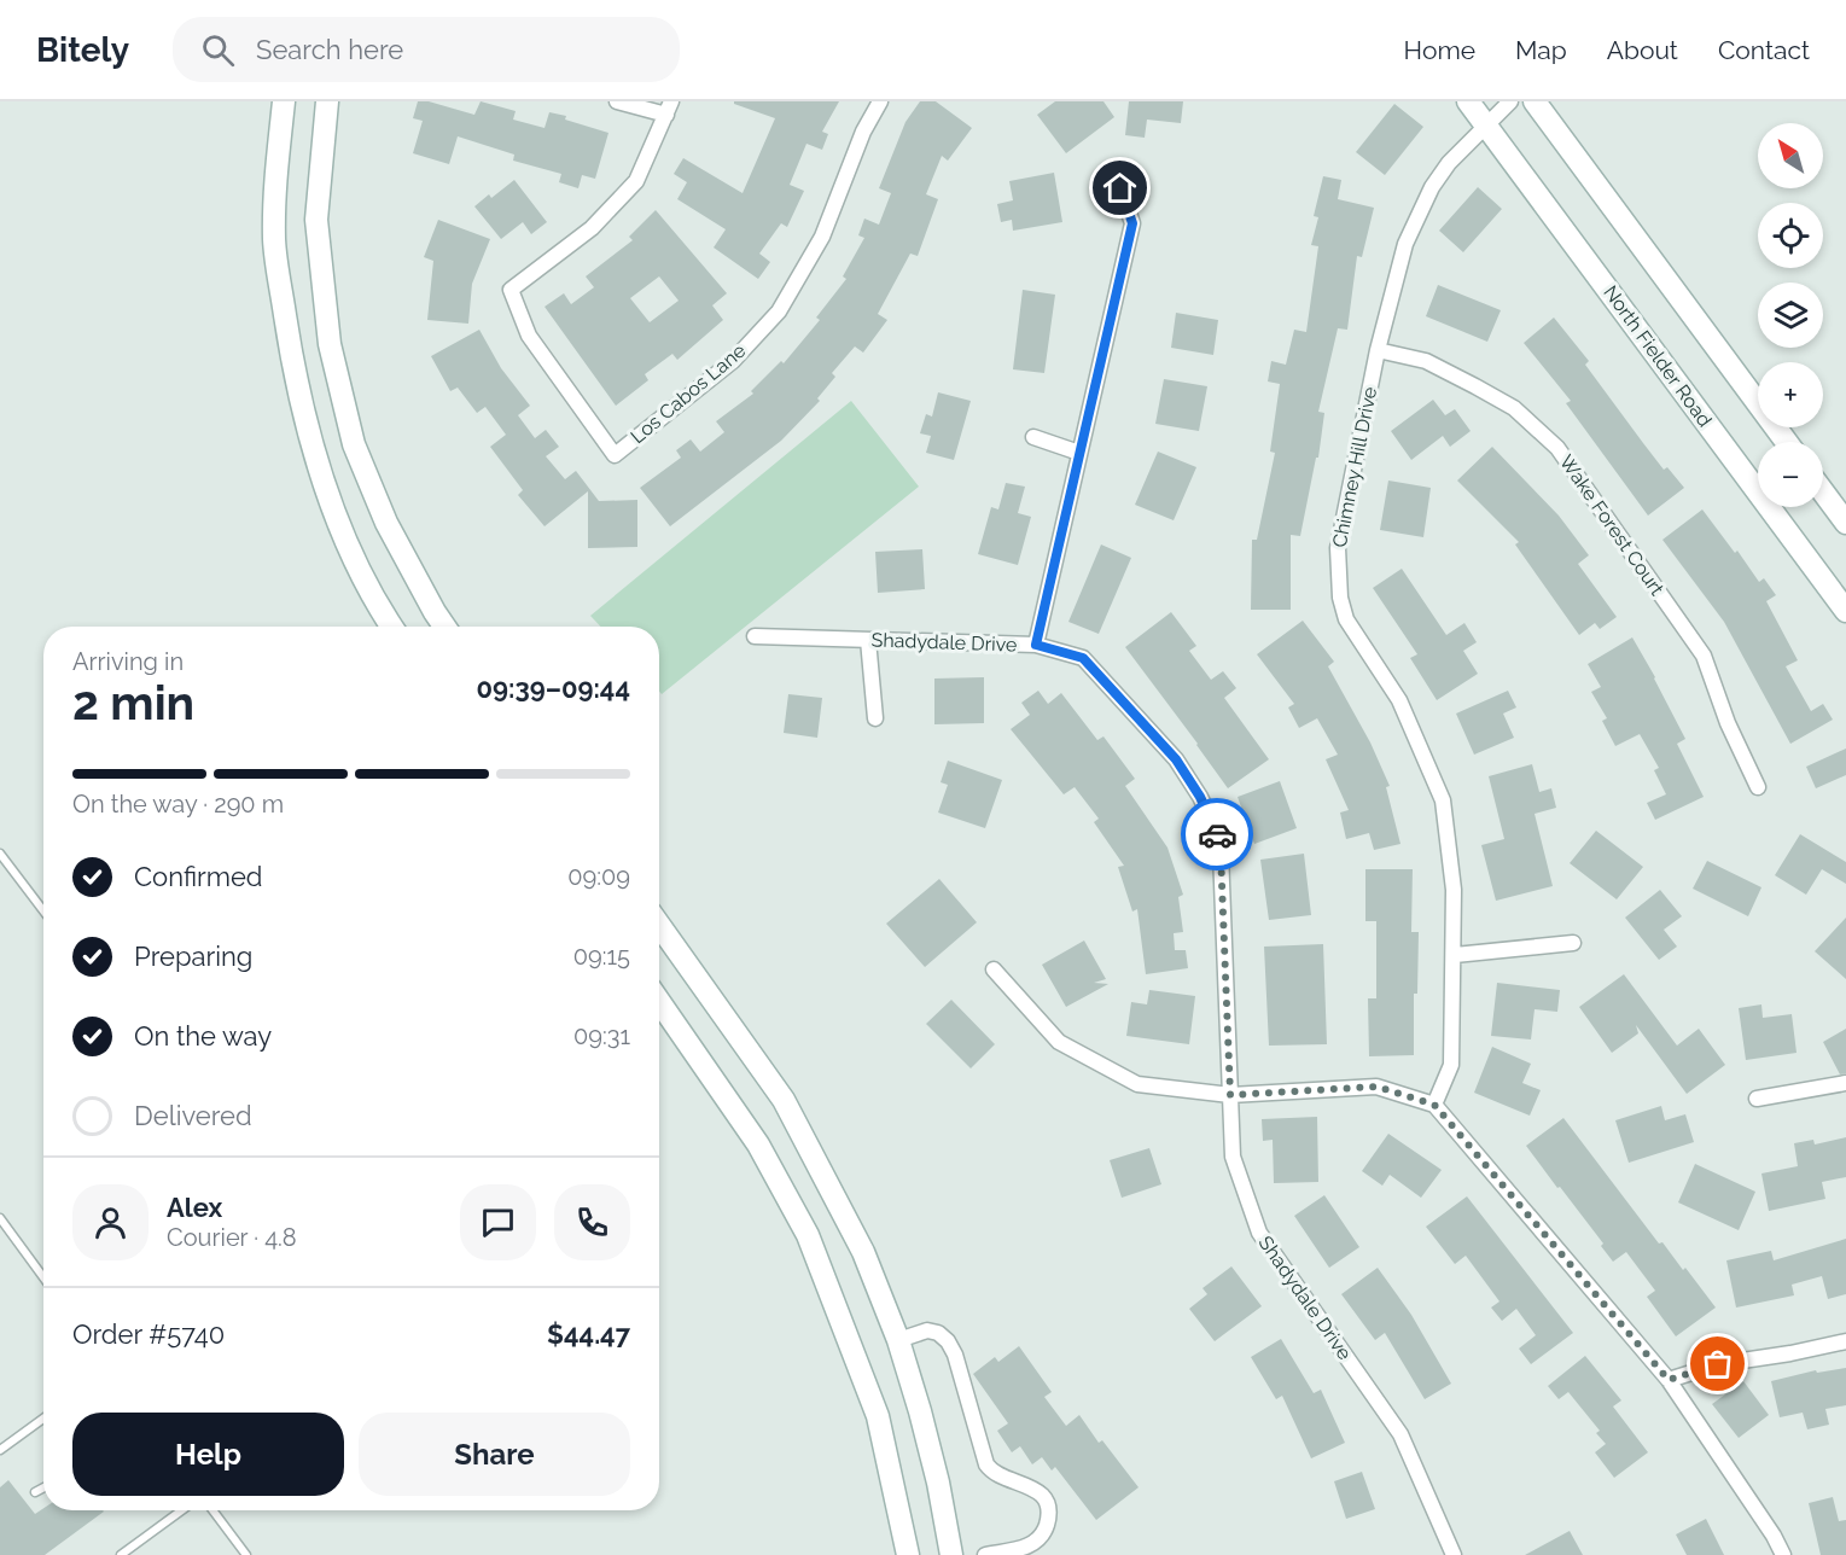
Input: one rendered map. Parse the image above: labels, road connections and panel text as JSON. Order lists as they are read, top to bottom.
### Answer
{
  "streets": {
    "main road": ["North Fielder Road"],
    "street": [
      "Los Cabos Lane",
      "Chimney Hill Drive",
      "Wake Forest Court",
      "Shadydale Drive"
    ]
  },
  "crossings": [
    ["North Fielder Road", "Chimney Hill Drive"],
    ["Chimney Hill Drive", "Wake Forest Court"]
  ],
  "north": "top left",
  "page": {
    "header": "Bitely",
    "search": "Search here",
    "nav": [
      "Home",
      "Map",
      "About",
      "Contact"
    ],
    "map_buttons": ["+", "−"],
    "heading": ["2 min", "Arriving in", "09:39–09:44"],
    "panel": [
      "Alex",
      "Courier · 4.8",
      "Order #5740",
      "$44.47"
    ],
    "bar": "On the way · 290 m",
    "list": [
      ["Confirmed", "09:09"],
      ["Preparing", "09:15"],
      ["On the way", "09:31"],
      "Delivered"
    ],
    "buttons": ["Help", "Share"]
  }
}
